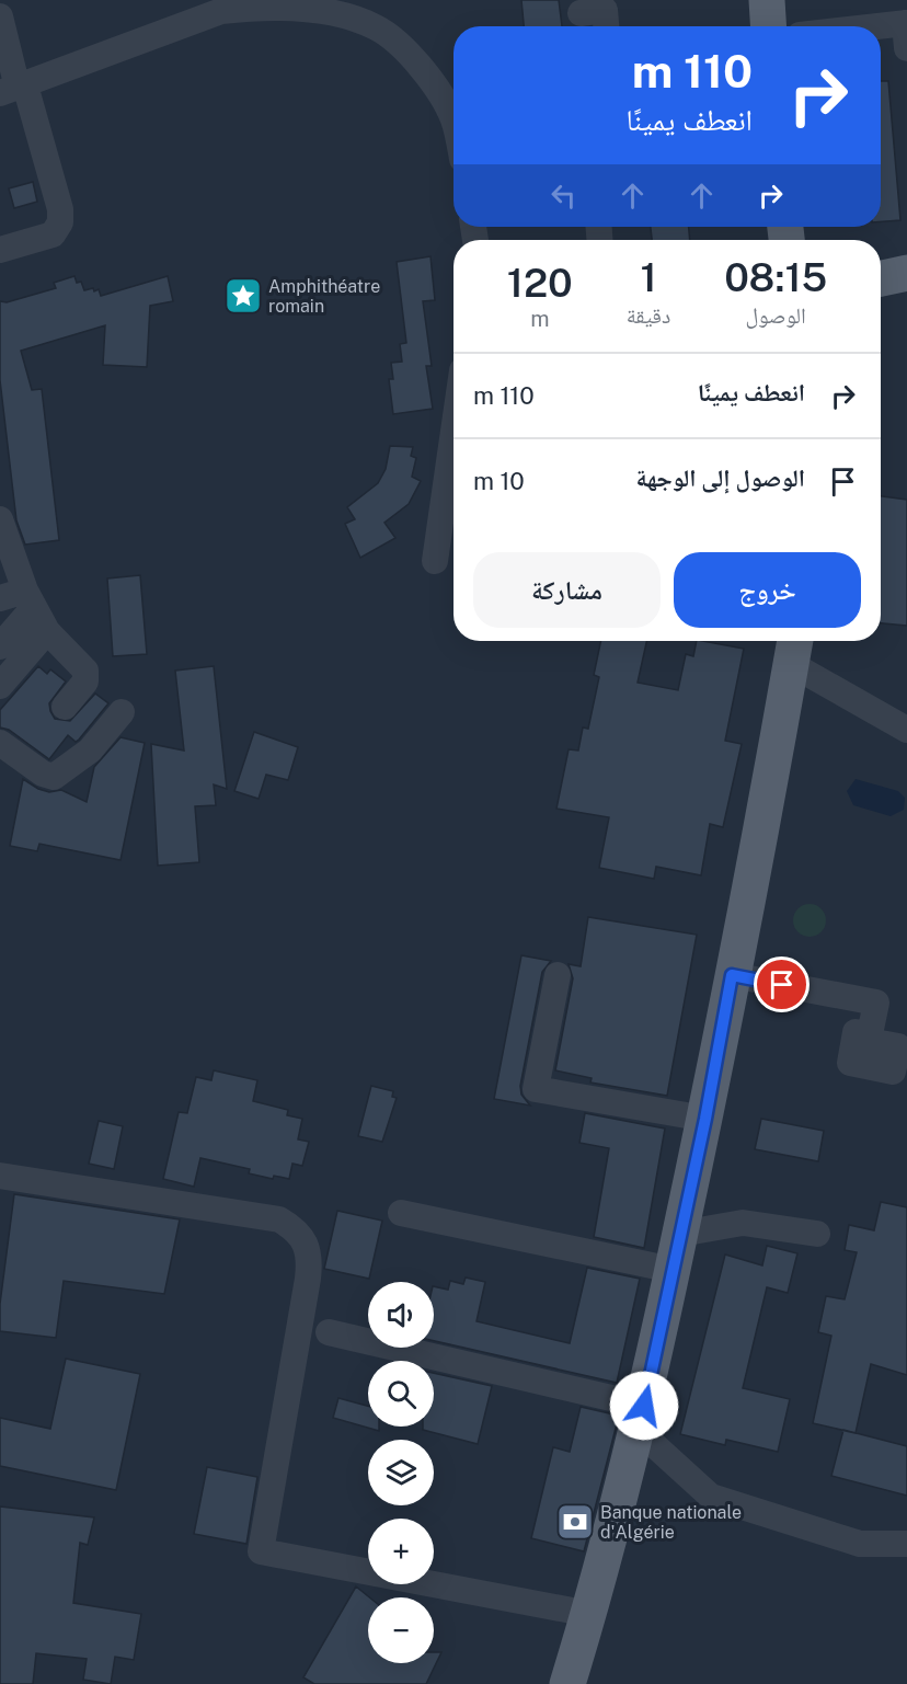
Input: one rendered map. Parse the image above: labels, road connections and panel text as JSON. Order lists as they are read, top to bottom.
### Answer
{
  "places": {
    "place": ["Amphithéatre romain"],
    "bank": ["Banque nationale d'Algérie"]
  },
  "page": {
    "turn": ["110 m", "انعطف يمينًا"],
    "eta": [
      "08:15",
      "الوصول",
      "1",
      "دقيقة",
      "120",
      "m"
    ],
    "list": [
      {
        "name": "انعطف يمينًا",
        "value": "110 m"
      },
      {
        "name": "الوصول إلى الوجهة",
        "value": "10 m"
      }
    ],
    "buttons": ["خروج", "مشاركة"],
    "map_buttons": ["+", "−"]
  }
}
